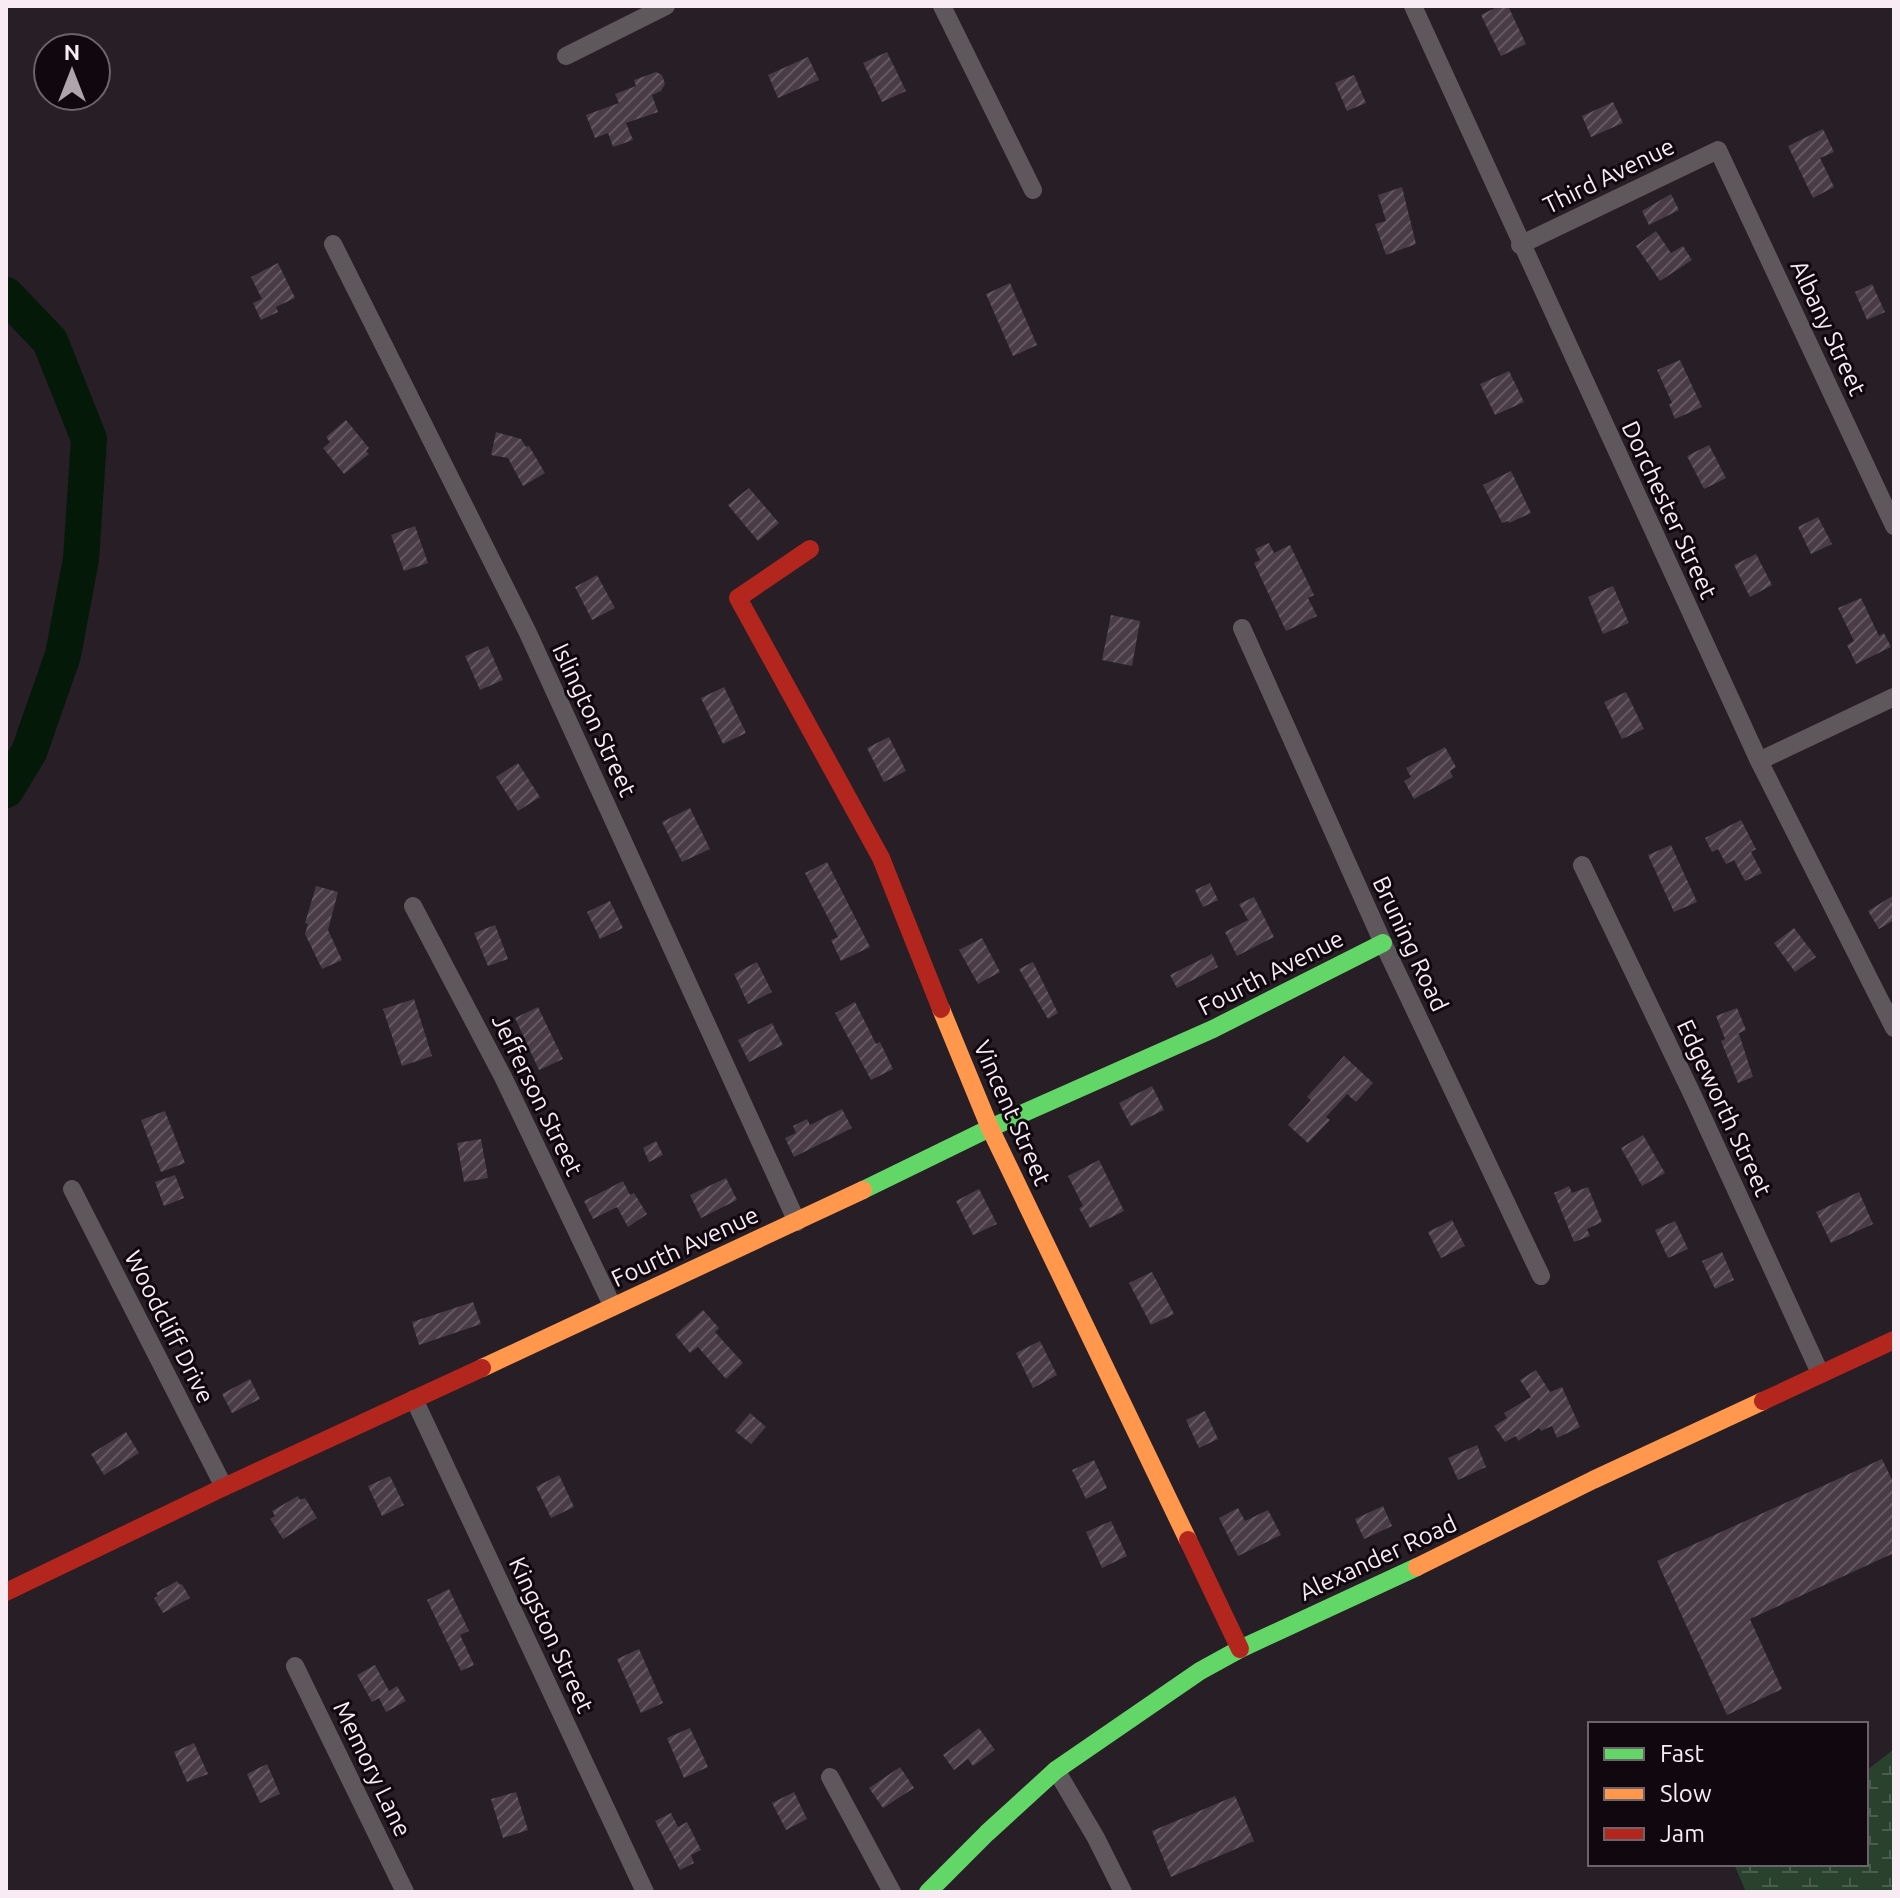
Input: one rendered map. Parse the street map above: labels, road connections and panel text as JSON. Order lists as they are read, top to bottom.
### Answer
{
  "streets": {
    "street": [
      "Third Avenue",
      "Albany Street",
      "Dorchester Street",
      "Islington Street",
      "Bruning Road",
      "Fourth Avenue",
      "Jefferson Street",
      "Edgeworth Street",
      "Vincent Street",
      "Woodcliff Drive",
      "Alexander Road",
      "Kingston Street",
      "Memory Lane"
    ]
  },
  "crossings": [
    ["Third Avenue", "Albany Street"],
    ["Third Avenue", "Dorchester Street"],
    ["Islington Street", "Fourth Avenue"],
    ["Bruning Road", "Fourth Avenue"],
    ["Fourth Avenue", "Jefferson Street"],
    ["Fourth Avenue", "Vincent Street"],
    ["Fourth Avenue", "Woodcliff Drive"],
    ["Fourth Avenue", "Kingston Street"],
    ["Edgeworth Street", "Alexander Road"],
    ["Vincent Street", "Alexander Road"]
  ],
  "legend": ["Fast", "Slow", "Jam"],
  "north": "top"
}
